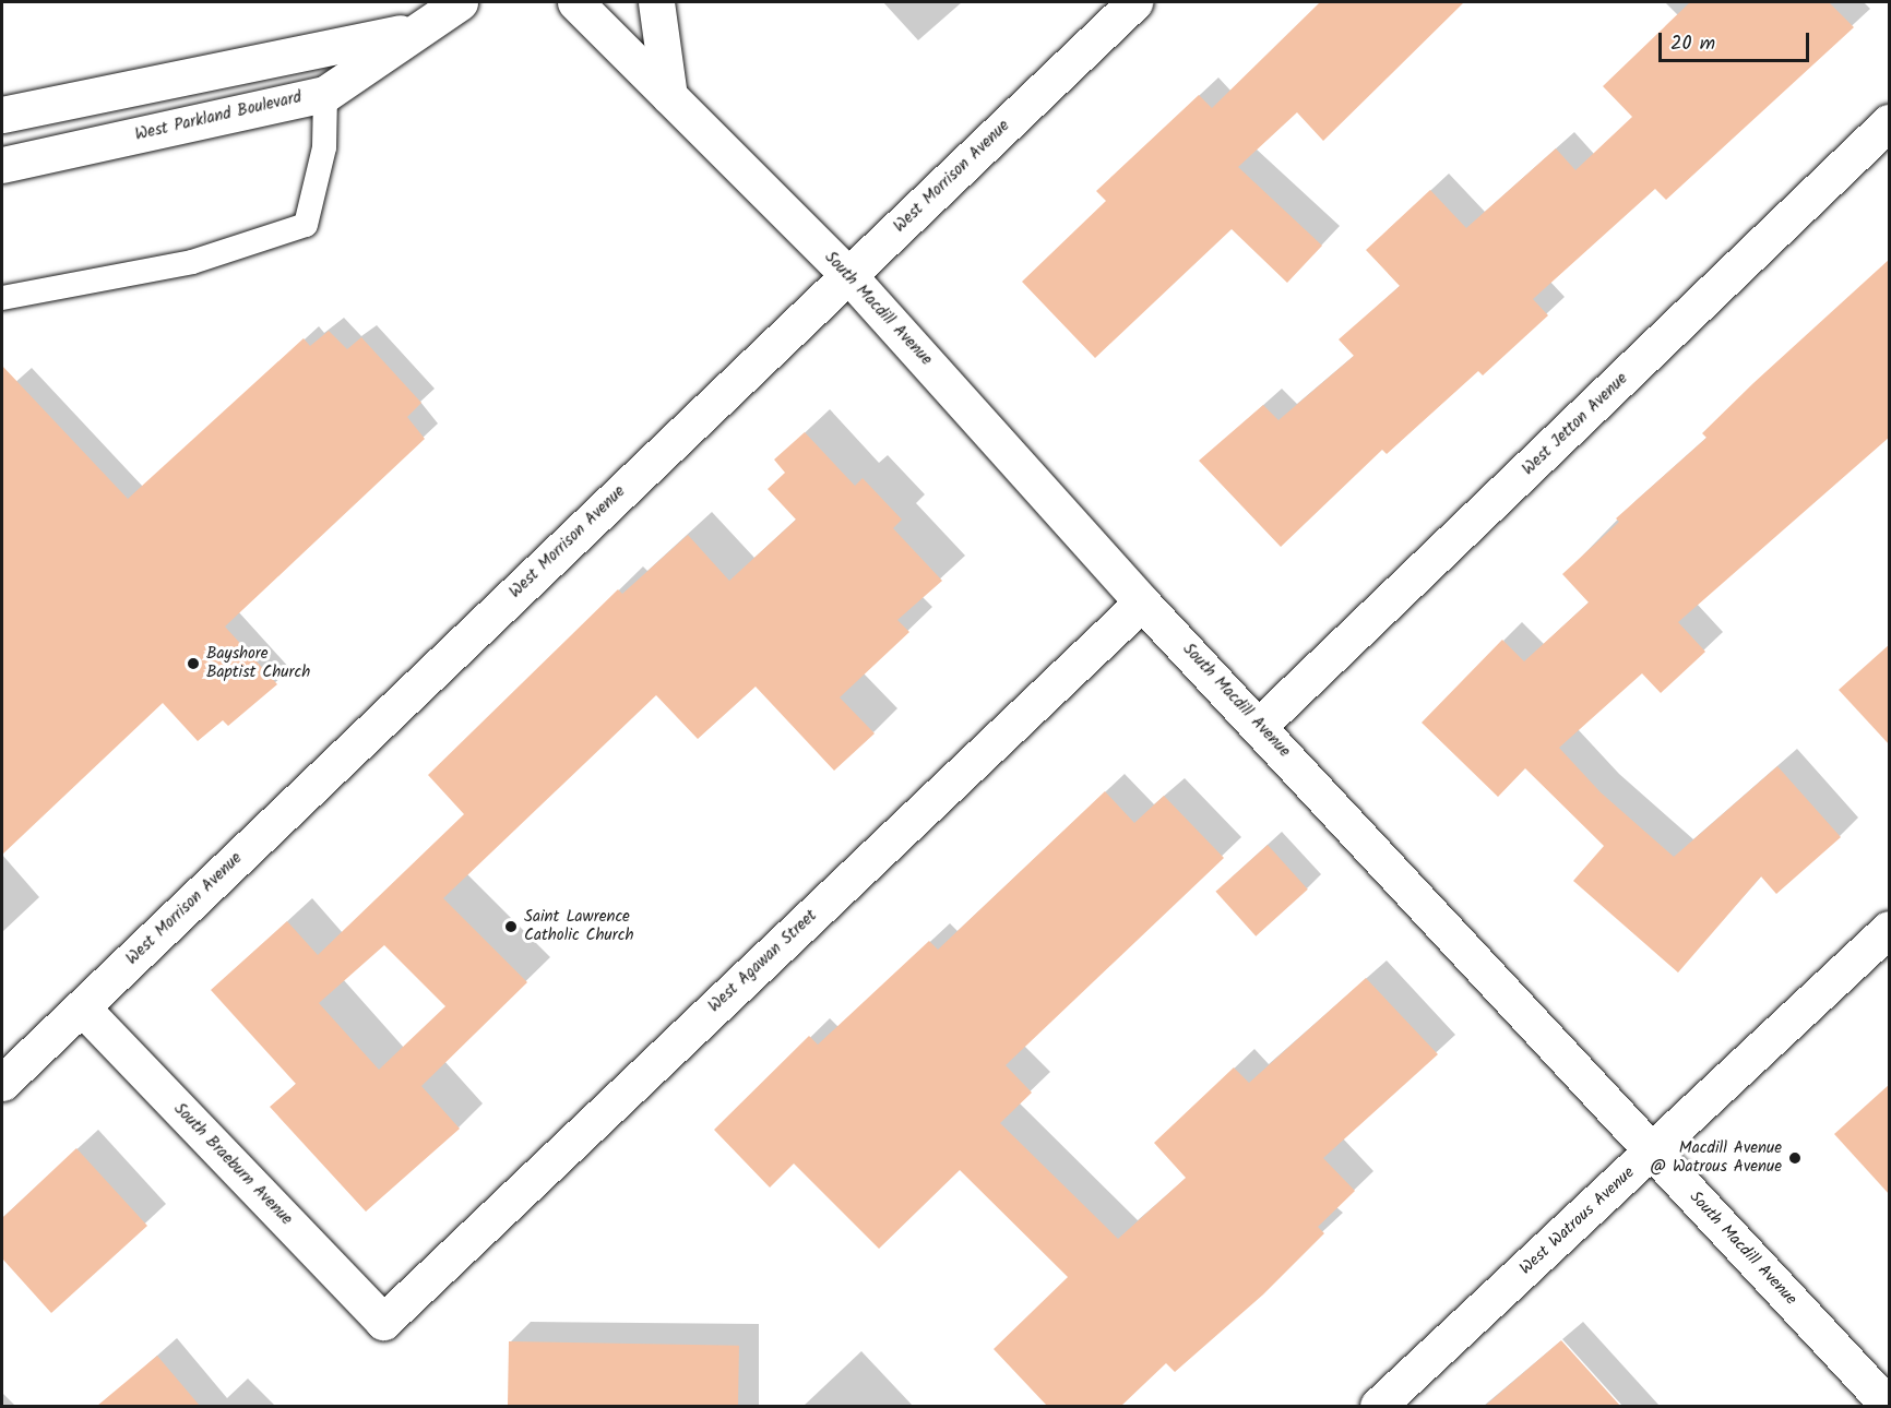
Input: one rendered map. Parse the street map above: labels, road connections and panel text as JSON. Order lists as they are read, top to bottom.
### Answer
{
  "streets": {
    "street": [
      "West Parkland Boulevard",
      "West Morrison Avenue",
      "South Macdill Avenue",
      "West Jetton Avenue",
      "West Agawan Street",
      "South Braeburn Avenue",
      "West Watrous Avenue"
    ]
  },
  "crossings": [
    ["West Morrison Avenue", "South Macdill Avenue"],
    ["West Morrison Avenue", "South Braeburn Avenue"],
    ["South Macdill Avenue", "West Jetton Avenue"],
    ["South Macdill Avenue", "West Agawan Street"],
    ["South Macdill Avenue", "West Watrous Avenue"],
    ["West Agawan Street", "South Braeburn Avenue"]
  ],
  "places": ["Bayshore Baptist Church", "Saint Lawrence Catholic Church", "Macdill Avenue @ Watrous Avenue"],
  "scale_bar": "20 m"
}
